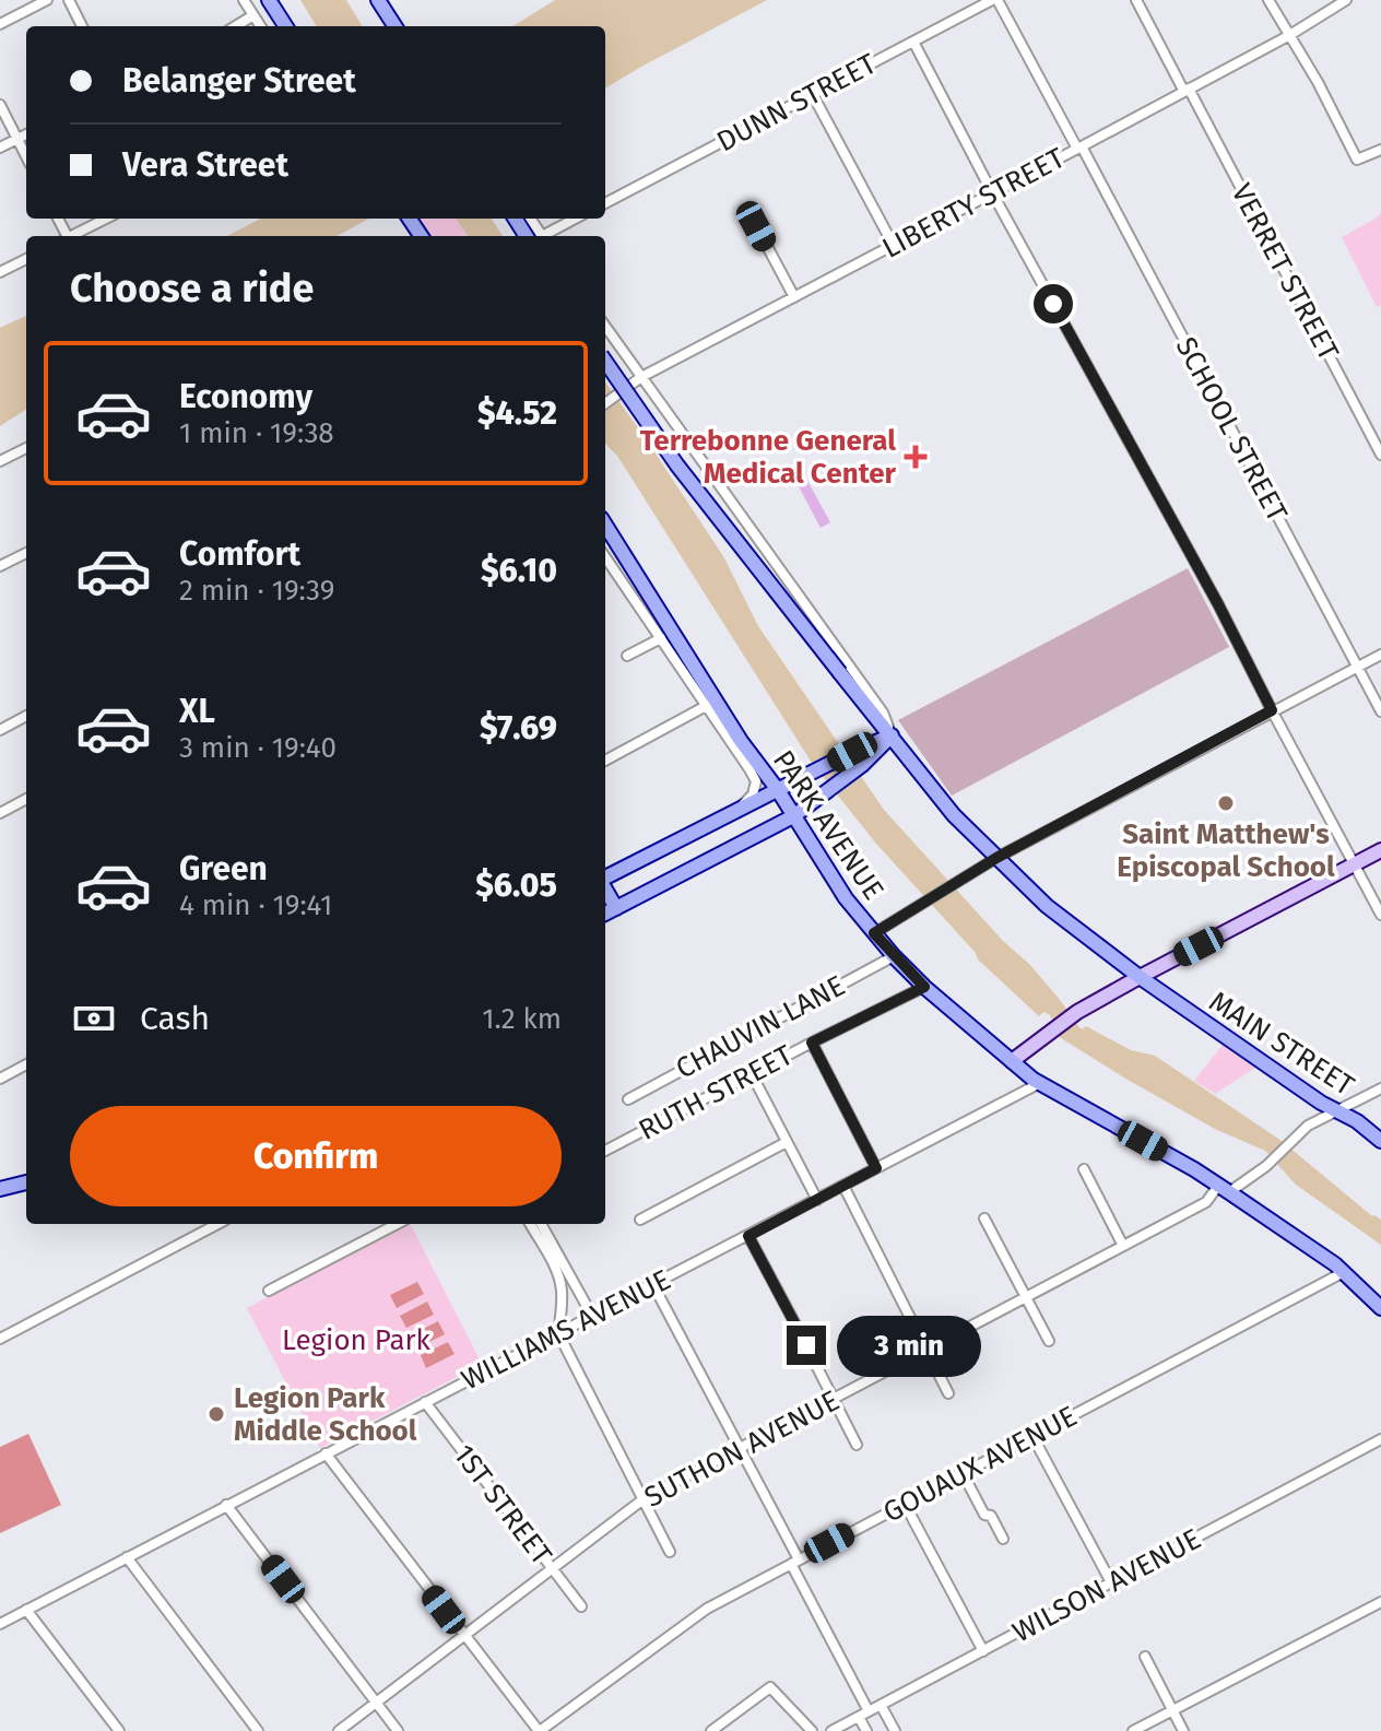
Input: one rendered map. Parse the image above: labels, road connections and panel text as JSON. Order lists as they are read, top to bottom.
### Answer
{
  "streets": {
    "main road": ["PARK AVENUE", "MAIN STREET"],
    "street": [
      "DUNN STREET",
      "LIBERTY STREET",
      "VERRET STREET",
      "SCHOOL STREET",
      "CHAUVIN LANE",
      "RUTH STREET",
      "WILLIAMS AVENUE",
      "SUTHON AVENUE",
      "GOUAUX AVENUE",
      "1ST STREET",
      "WILSON AVENUE"
    ]
  },
  "crossings": [
    ["DUNN STREET", "SCHOOL STREET"],
    ["LIBERTY STREET", "VERRET STREET"],
    ["LIBERTY STREET", "SCHOOL STREET"],
    ["LIBERTY STREET", "MAIN STREET"],
    ["PARK AVENUE", "CHAUVIN LANE"],
    ["PARK AVENUE", "RUTH STREET"],
    ["PARK AVENUE", "WILLIAMS AVENUE"],
    ["PARK AVENUE", "SUTHON AVENUE"],
    ["PARK AVENUE", "GOUAUX AVENUE"],
    ["MAIN STREET", "SUTHON AVENUE"],
    ["WILLIAMS AVENUE", "1ST STREET"],
    ["SUTHON AVENUE", "1ST STREET"]
  ],
  "parks": ["Legion Park"],
  "places": {
    "health": ["Terrebonne General Medical Center"],
    "other": ["Saint Matthew's Episcopal School", "Legion Park Middle School"]
  },
  "page": {
    "banner": ["Belanger Street", "Vera Street"],
    "heading": "Choose a ride",
    "list": [
      {
        "name": "Economy",
        "note": "1 min · 19:38",
        "value": "$4.52"
      },
      {
        "name": "Comfort",
        "note": "2 min · 19:39",
        "value": "$6.10"
      },
      {
        "name": "XL",
        "note": "3 min · 19:40",
        "value": "$7.69"
      },
      {
        "name": "Green",
        "note": "4 min · 19:41",
        "value": "$6.05"
      }
    ],
    "pay": ["Cash", "1.2 km"],
    "buttons": "Confirm",
    "bubble": "3 min"
  }
}
